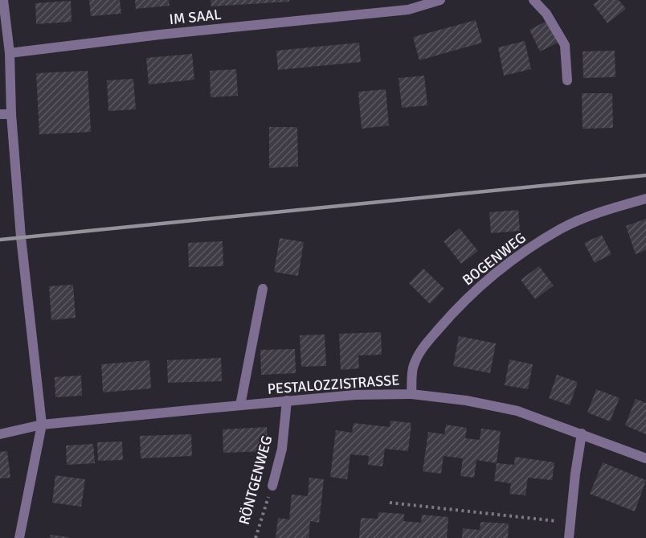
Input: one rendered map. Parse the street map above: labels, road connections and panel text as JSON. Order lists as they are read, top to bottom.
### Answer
{
  "streets": {
    "street": [
      "IM SAAL",
      "BOGENWEG",
      "PESTALOZZISTRASSE",
      "RÖNTGENWEG"
    ]
  },
  "crossings": [
    ["BOGENWEG", "PESTALOZZISTRASSE"],
    ["PESTALOZZISTRASSE", "RÖNTGENWEG"]
  ]
}
